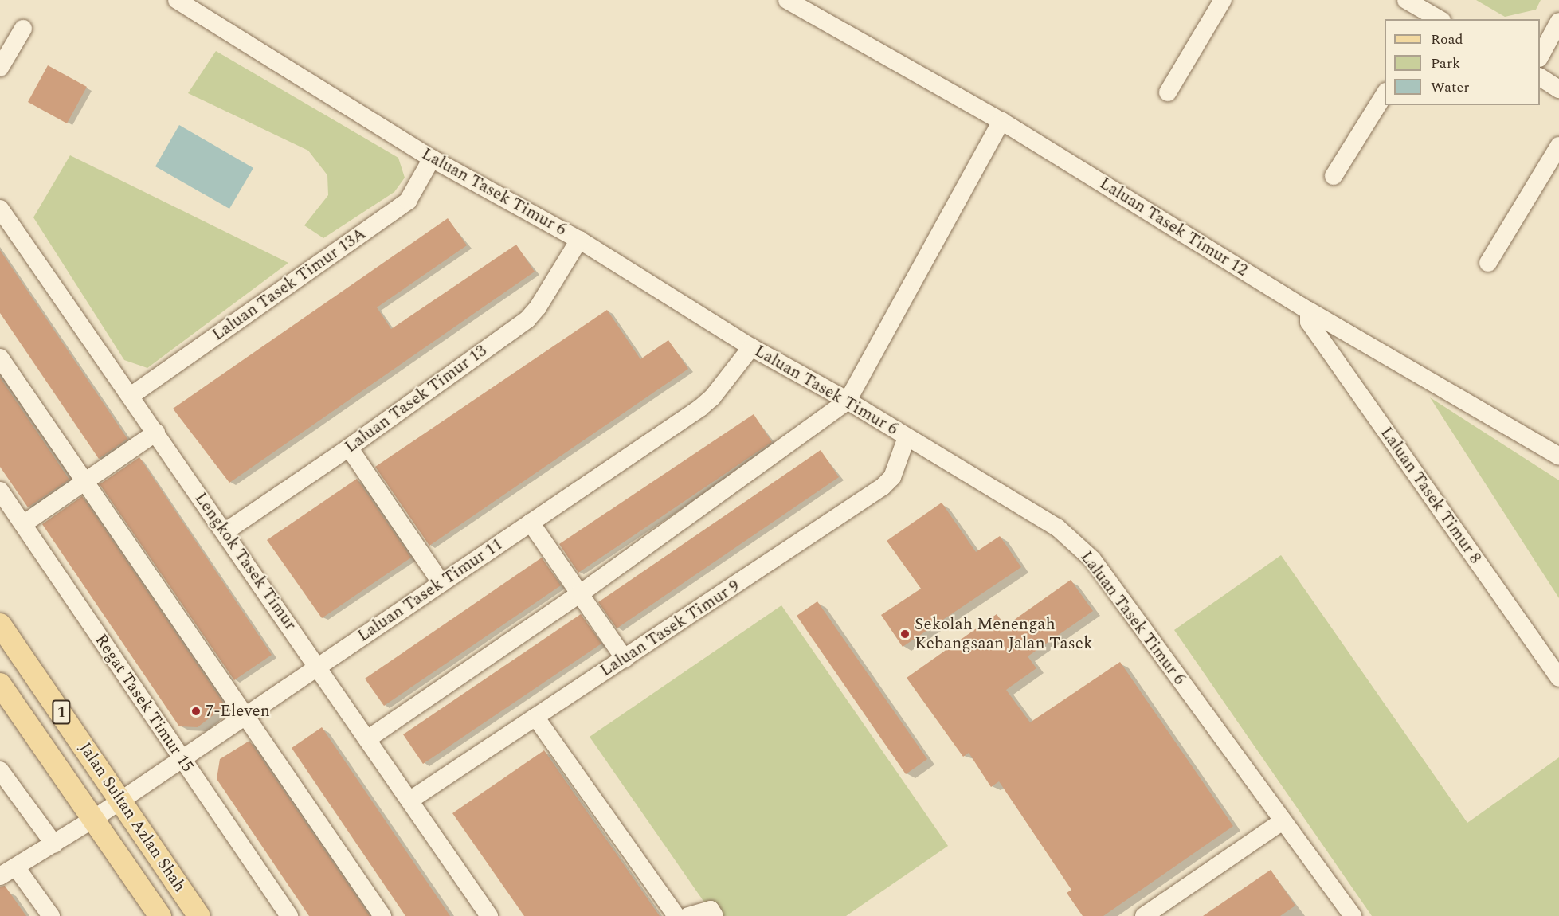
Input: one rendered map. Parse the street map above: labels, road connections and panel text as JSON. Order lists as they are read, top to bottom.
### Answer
{
  "streets": {
    "main road": ["1", "Jalan Sultan Azlan Shah"],
    "street": [
      "Laluan Tasek Timur 6",
      "Laluan Tasek Timur 12",
      "Laluan Tasek Timur 13A",
      "Laluan Tasek Timur 13",
      "Laluan Tasek Timur 8",
      "Lengkok Tasek Timur",
      "Laluan Tasek Timur 11",
      "Laluan Tasek Timur 9",
      "Regat Tasek Timur 15"
    ]
  },
  "crossings": [
    ["Laluan Tasek Timur 6", "Laluan Tasek Timur 13A"],
    ["Laluan Tasek Timur 6", "Laluan Tasek Timur 13"],
    ["Laluan Tasek Timur 6", "Laluan Tasek Timur 11"],
    ["Laluan Tasek Timur 6", "Laluan Tasek Timur 9"],
    ["Laluan Tasek Timur 12", "Laluan Tasek Timur 8"],
    ["Laluan Tasek Timur 13A", "Lengkok Tasek Timur"],
    ["Laluan Tasek Timur 13", "Lengkok Tasek Timur"],
    ["Lengkok Tasek Timur", "Laluan Tasek Timur 11"],
    ["Lengkok Tasek Timur", "Laluan Tasek Timur 9"],
    ["Laluan Tasek Timur 11", "Regat Tasek Timur 15"],
    ["Laluan Tasek Timur 11", "Jalan Sultan Azlan Shah"]
  ],
  "places": ["Sekolah Menengah Kebangsaan Jalan Tasek", "7-Eleven"],
  "legend": ["Road", "Park", "Water"]
}
